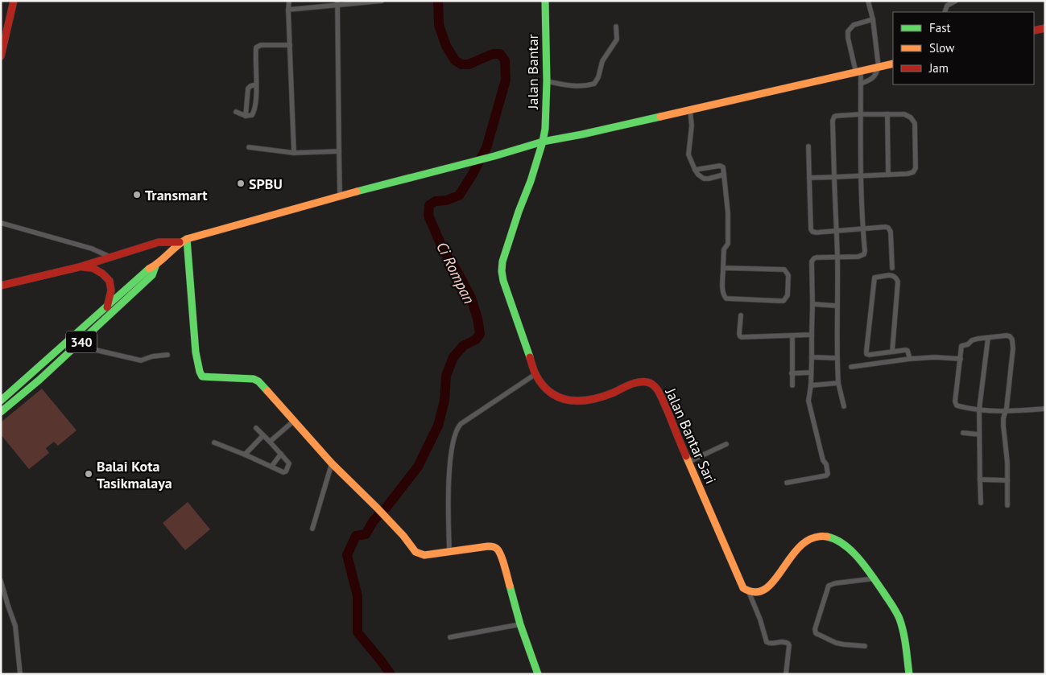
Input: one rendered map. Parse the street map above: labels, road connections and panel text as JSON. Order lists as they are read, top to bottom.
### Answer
{
  "streets": {
    "street": ["Jalan Bantar", "340", "Jalan Bantar Sari"]
  },
  "crossings": [
    ["Jalan Bantar", "Jalan Bantar Sari"]
  ],
  "water": ["Ci Rompan"],
  "places": ["SPBU", "Transmart", "Balai Kota Tasikmalaya"],
  "legend": ["Fast", "Slow", "Jam"]
}
